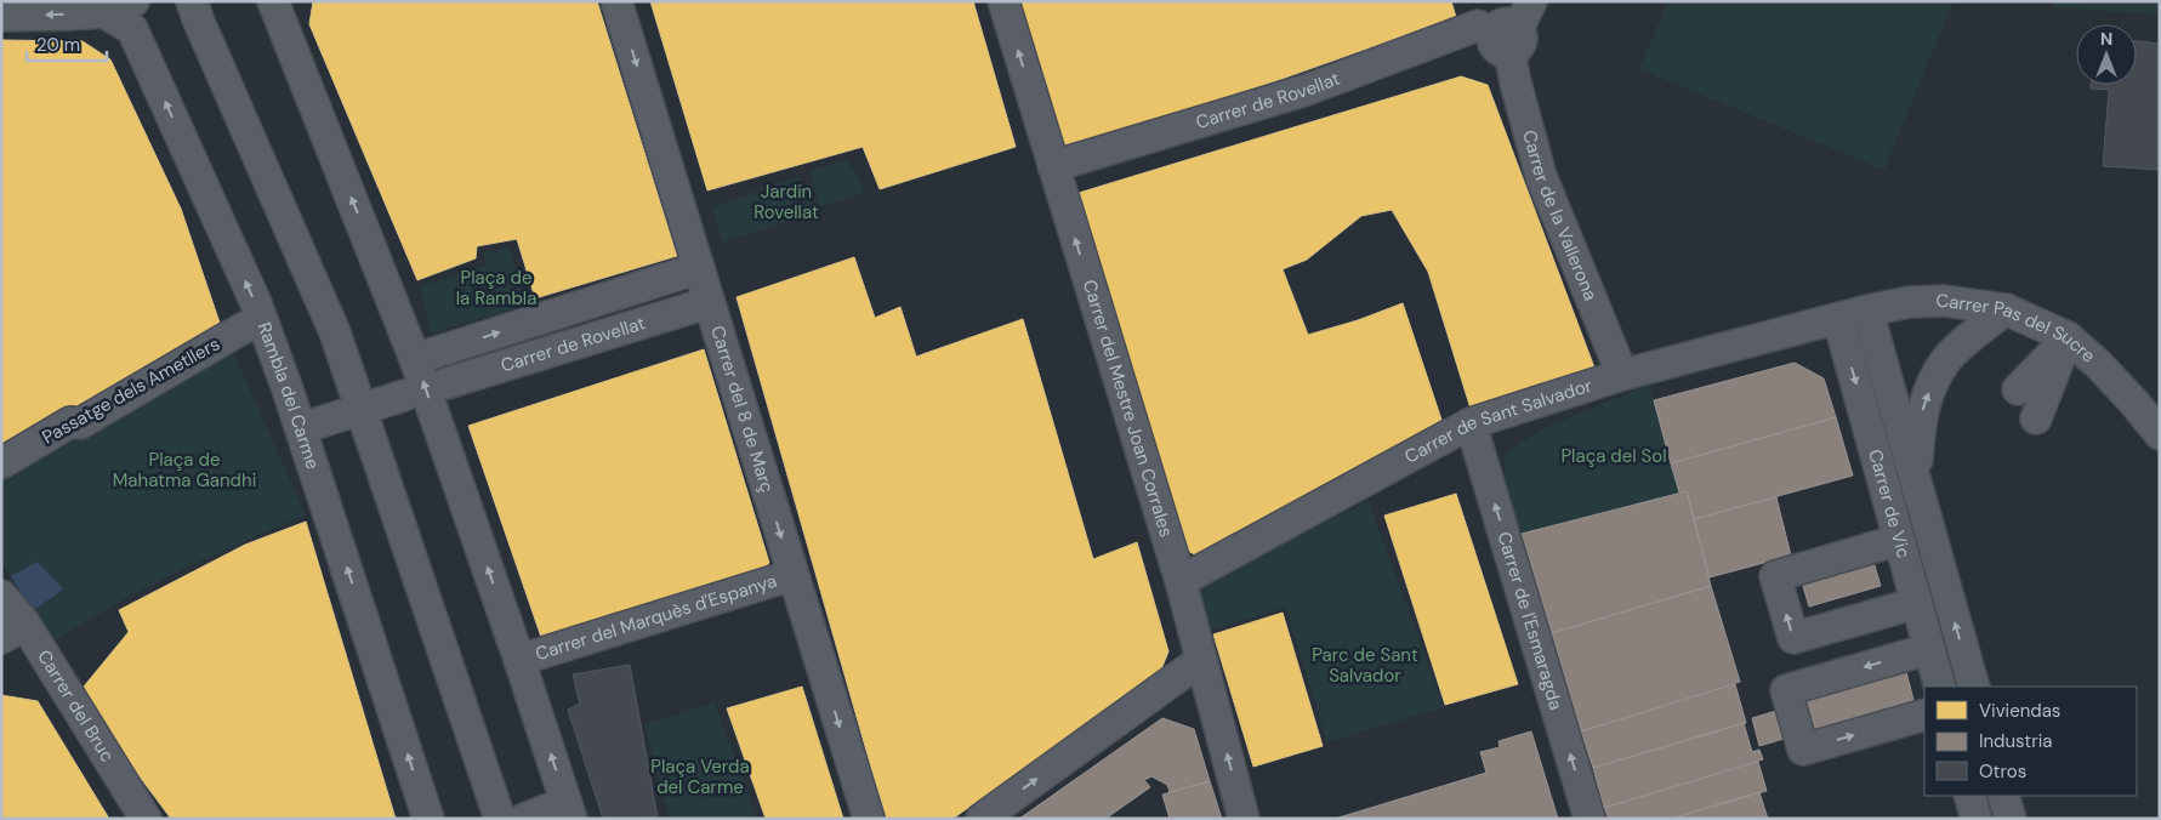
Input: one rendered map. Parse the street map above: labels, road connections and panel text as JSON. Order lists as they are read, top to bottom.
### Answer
{
  "streets": {
    "street": [
      "Carrer de Rovellat",
      "Carrer de la Vallerona",
      "Carrer Pas del Sucre",
      "Passatge dels Ametllers",
      "Rambla del Carme",
      "Carrer del Mestre Joan Corrales",
      "Carrer del 8 de Març",
      "Carrer de Sant Salvador",
      "Carrer de Vic",
      "Carrer del Marquès d'Espanya",
      "Carrer de l'Esmaragda",
      "Carrer del Bruc"
    ]
  },
  "crossings": [
    ["Carrer de Rovellat", "Carrer de la Vallerona"],
    ["Carrer de Rovellat", "Carrer del Mestre Joan Corrales"],
    ["Carrer de Rovellat", "Carrer del 8 de Març"],
    ["Carrer de la Vallerona", "Carrer de Sant Salvador"],
    ["Carrer Pas del Sucre", "Carrer de Sant Salvador"],
    ["Carrer Pas del Sucre", "Carrer de Vic"],
    ["Passatge dels Ametllers", "Rambla del Carme"],
    ["Carrer del Mestre Joan Corrales", "Carrer de Sant Salvador"],
    ["Carrer del 8 de Març", "Carrer del Marquès d'Espanya"],
    ["Carrer de Sant Salvador", "Carrer de Vic"],
    ["Carrer de Sant Salvador", "Carrer de l'Esmaragda"]
  ],
  "one_way": ["Carrer del Mestre Joan Corrales", "Carrer del 8 de Març", "Carrer de l'Esmaragda"],
  "parks": [
    "Jardín Rovellat",
    "Plaça de la Rambla",
    "Plaça del Sol",
    "Plaça de Mahatma Gandhi",
    "Parc de Sant Salvador",
    "Plaça Verda del Carme"
  ],
  "legend": ["Viviendas", "Industria", "Otros"],
  "scale_bar": "20 m",
  "north": "top"
}
